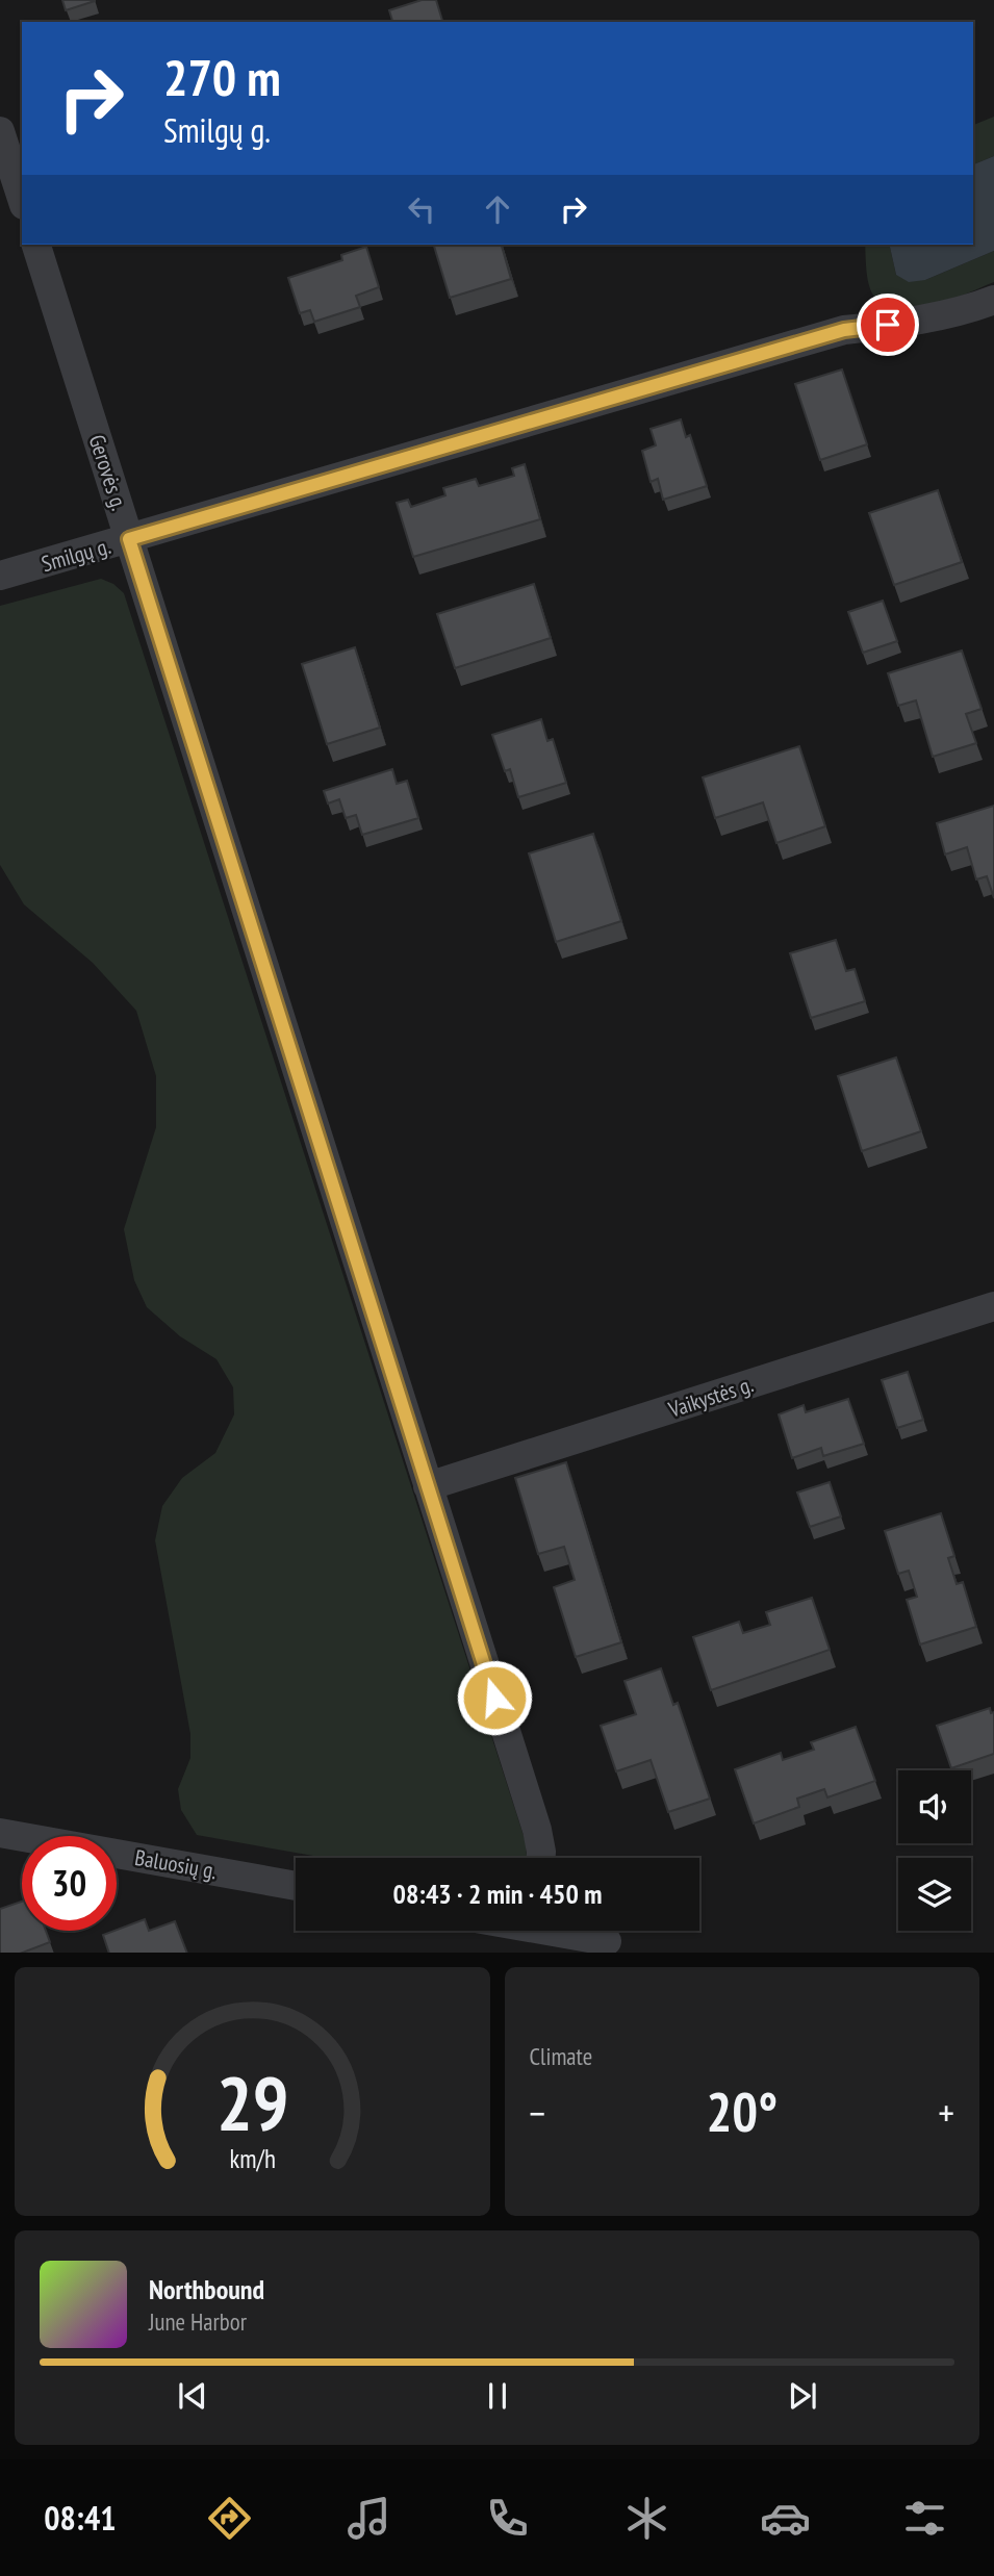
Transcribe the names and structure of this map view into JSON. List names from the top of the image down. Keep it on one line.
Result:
{"streets":{"street":["Gerovės g.","Smilgų g.","Vaikystės g.","Baluosių g."]},"crossings":[["Gerovės g.","Smilgų g."],["Gerovės g.","Vaikystės g."]],"page":{"turn":["270 m","Smilgų g."],"limit":"30","trip":"08:43 · 2 min · 450 m","tile":"Climate","heat":["−","20°","+"],"song":["Northbound","June Harbor"],"tabs":"08:41","gauge":["29","km/h"]}}
